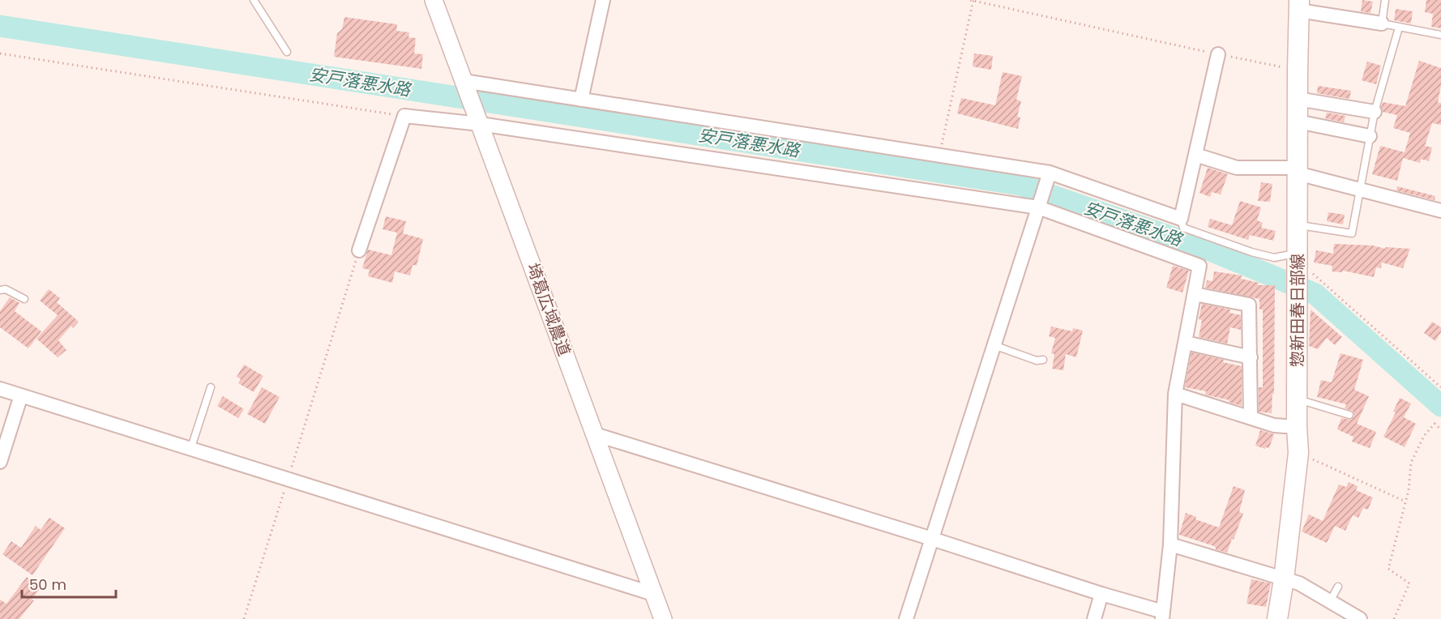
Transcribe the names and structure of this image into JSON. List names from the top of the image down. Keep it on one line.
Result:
{"streets":{"main road":["惣新田春日部線"],"street":["埼葛広域農道"]},"water":["安戸落悪水路"],"scale_bar":"50 m"}
